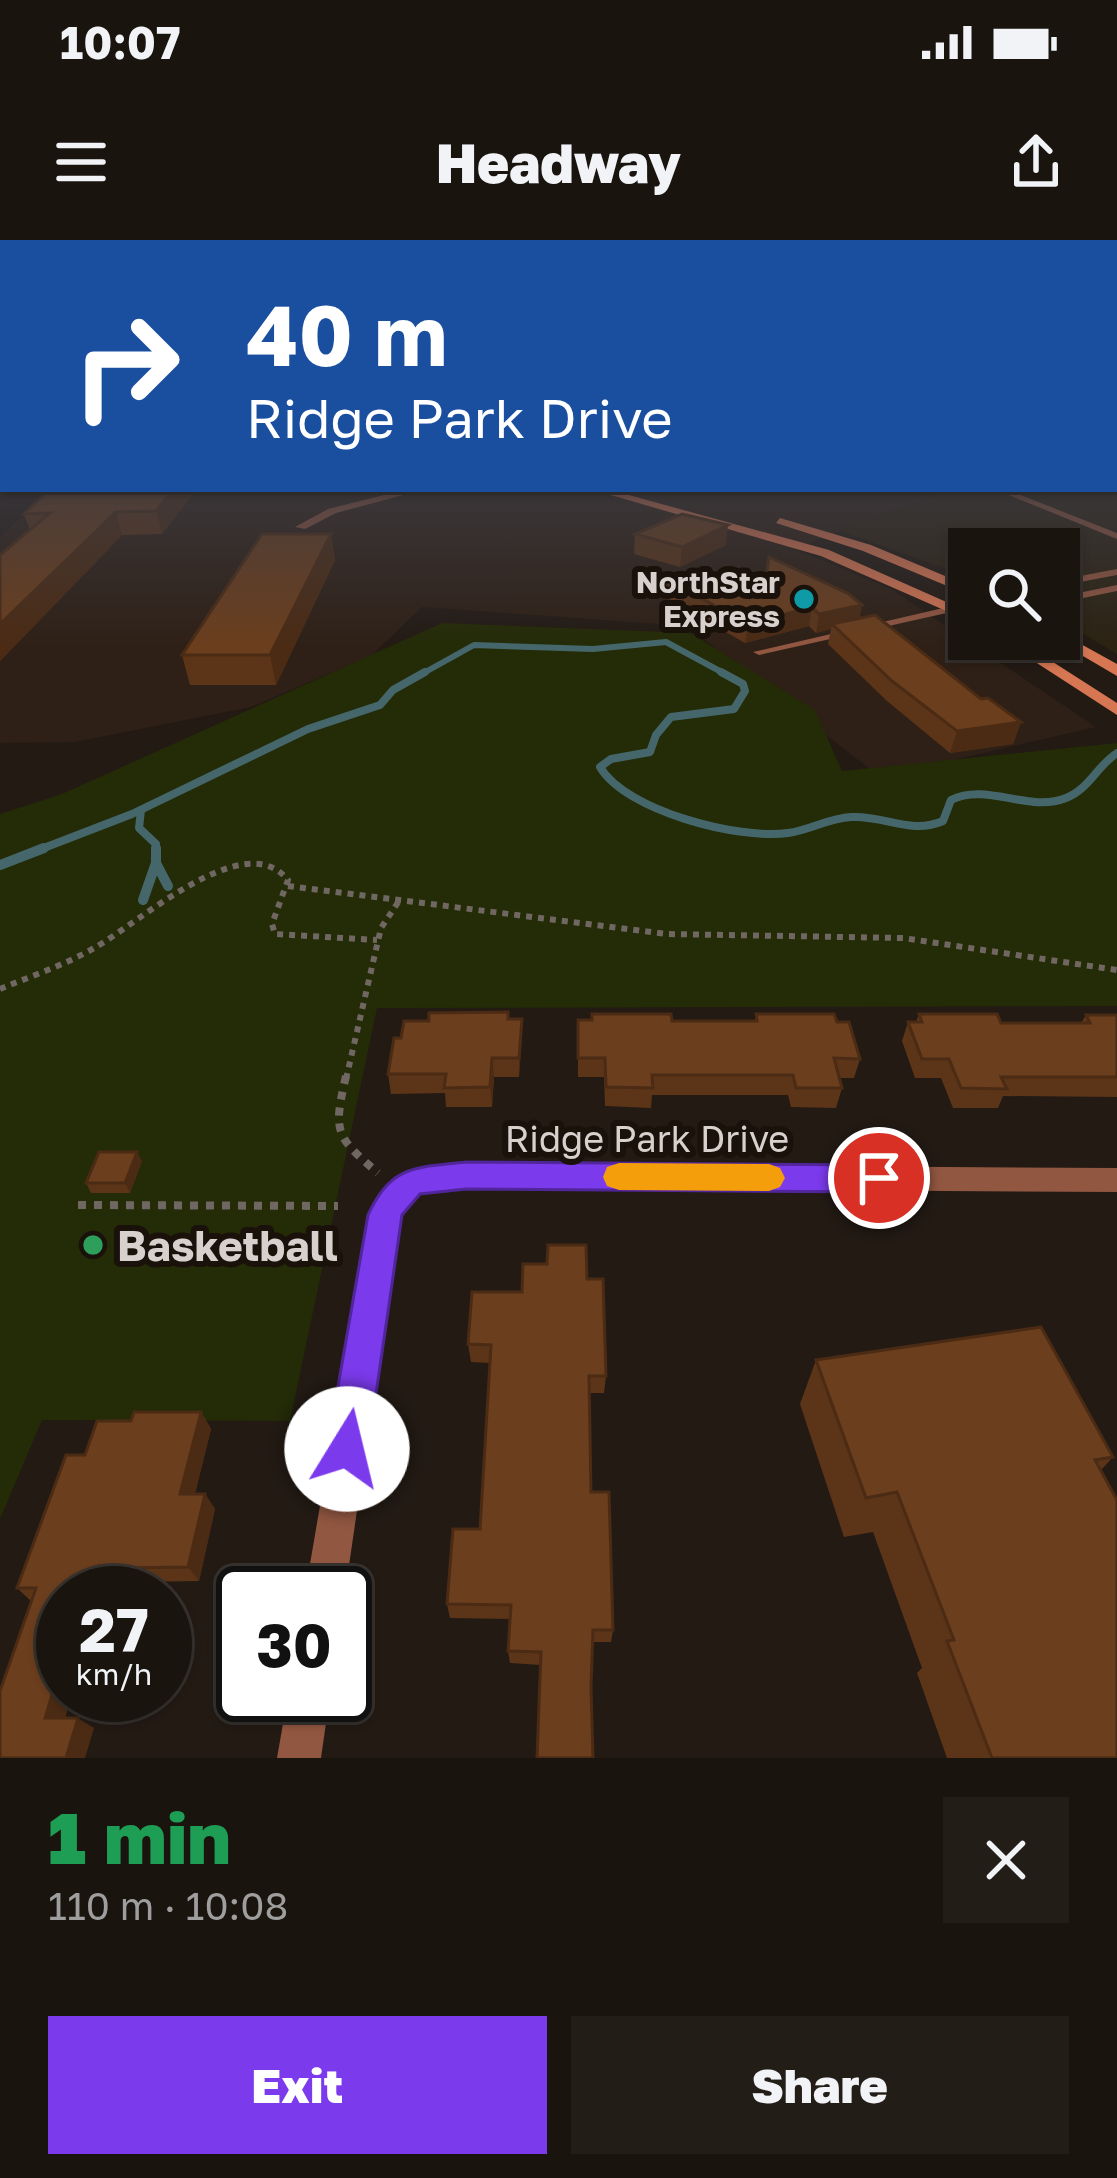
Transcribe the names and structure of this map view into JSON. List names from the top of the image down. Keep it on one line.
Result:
{"streets":{"street":["Ridge Park Drive"]},"places":["NorthStar Express","Basketball"],"page":{"status":"10:07","header":"Headway","turn":["40 m","Ridge Park Drive"],"speed":"27 km/h","limit":"30","heading":["1 min","110 m · 10:08"],"buttons":["Exit","Share"]}}
